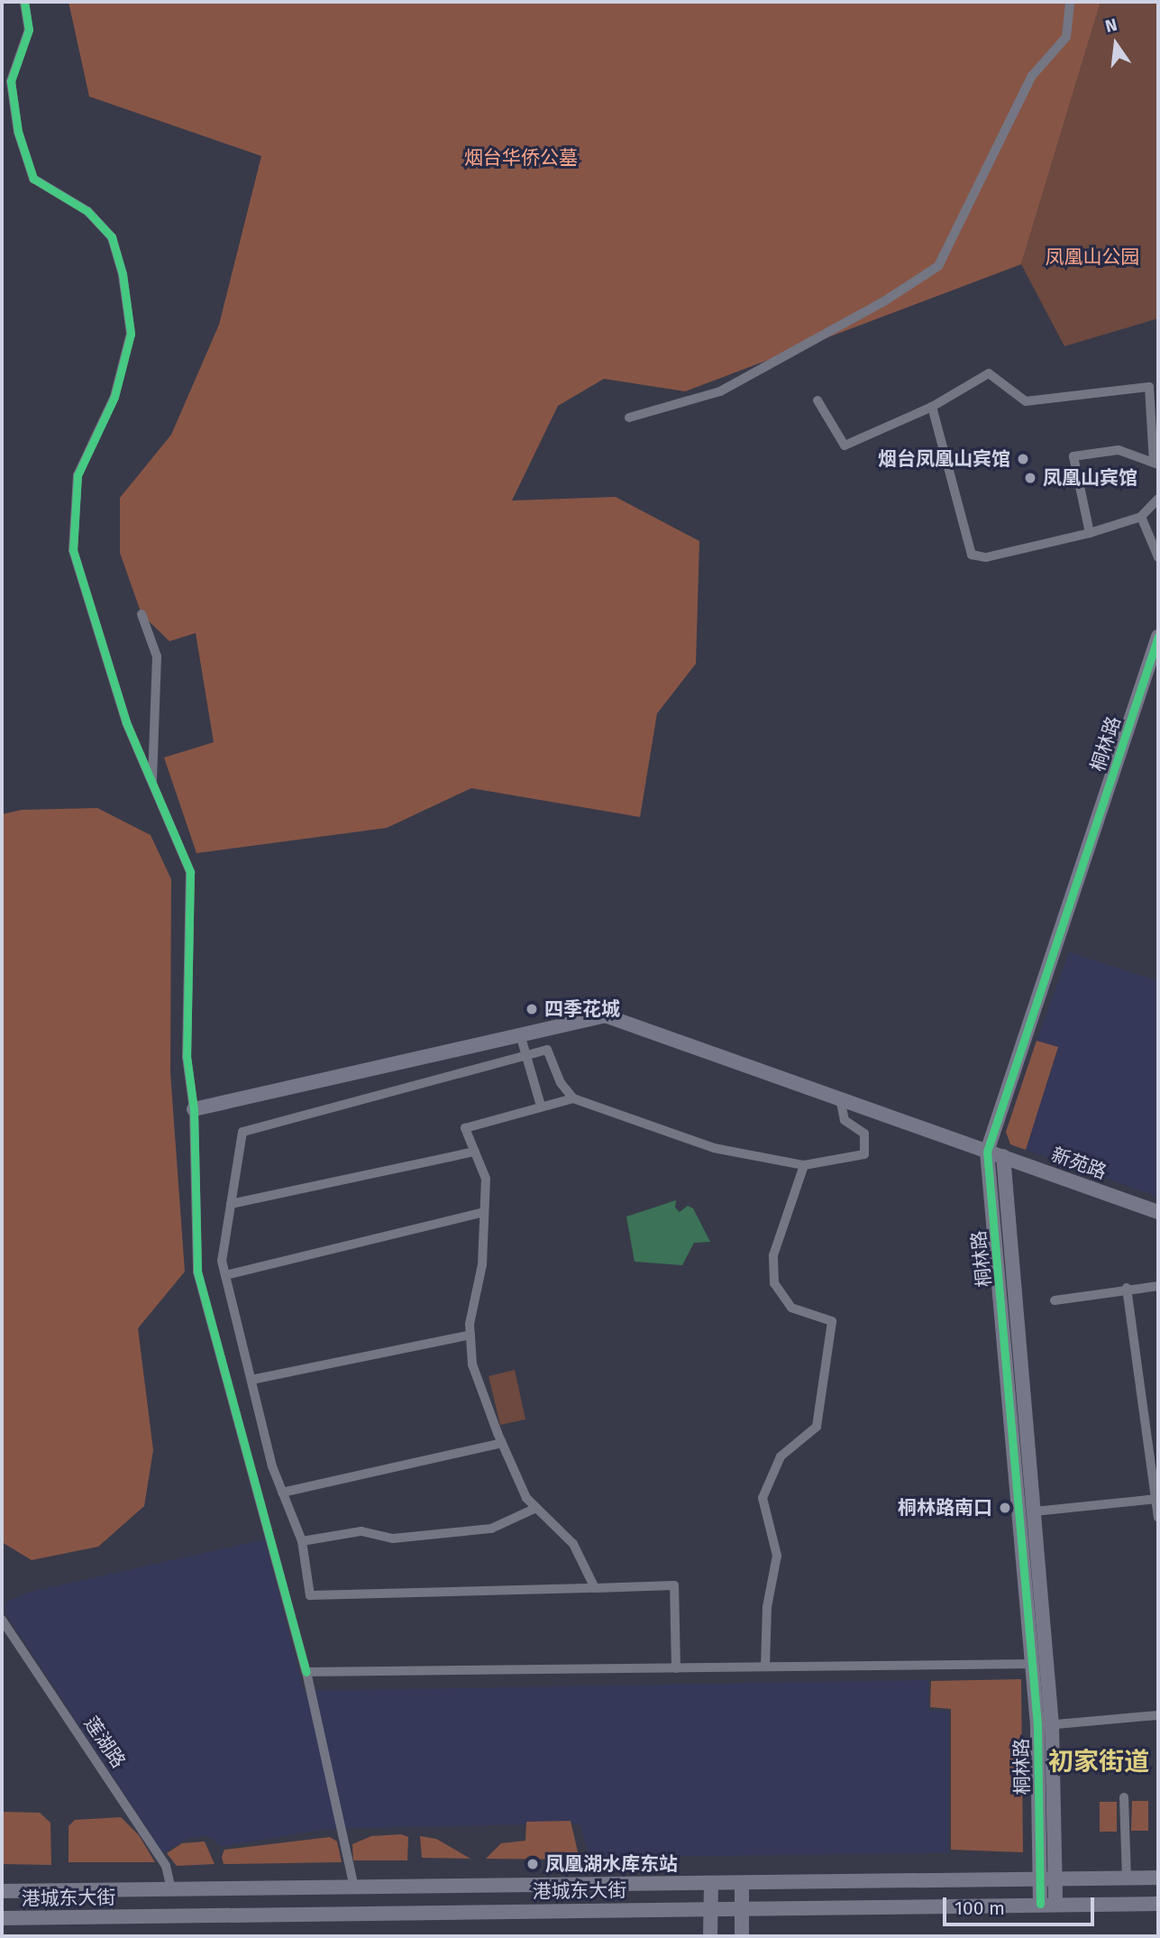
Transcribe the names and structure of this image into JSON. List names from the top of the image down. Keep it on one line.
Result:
{"streets":{"street":["桐林路","新苑路","莲湖路","港城东大街"]},"crossings":[["桐林路","新苑路"],["桐林路","港城东大街"],["莲湖路","港城东大街"]],"districts":["初家街道"],"parks":["烟台华侨公墓","凤凰山公园"],"places":["烟台凤凰山宾馆","凤凰山宾馆","四季花城","桐林路南口","凤凰湖水库东站"],"scale_bar":"100 m","north":"top"}
